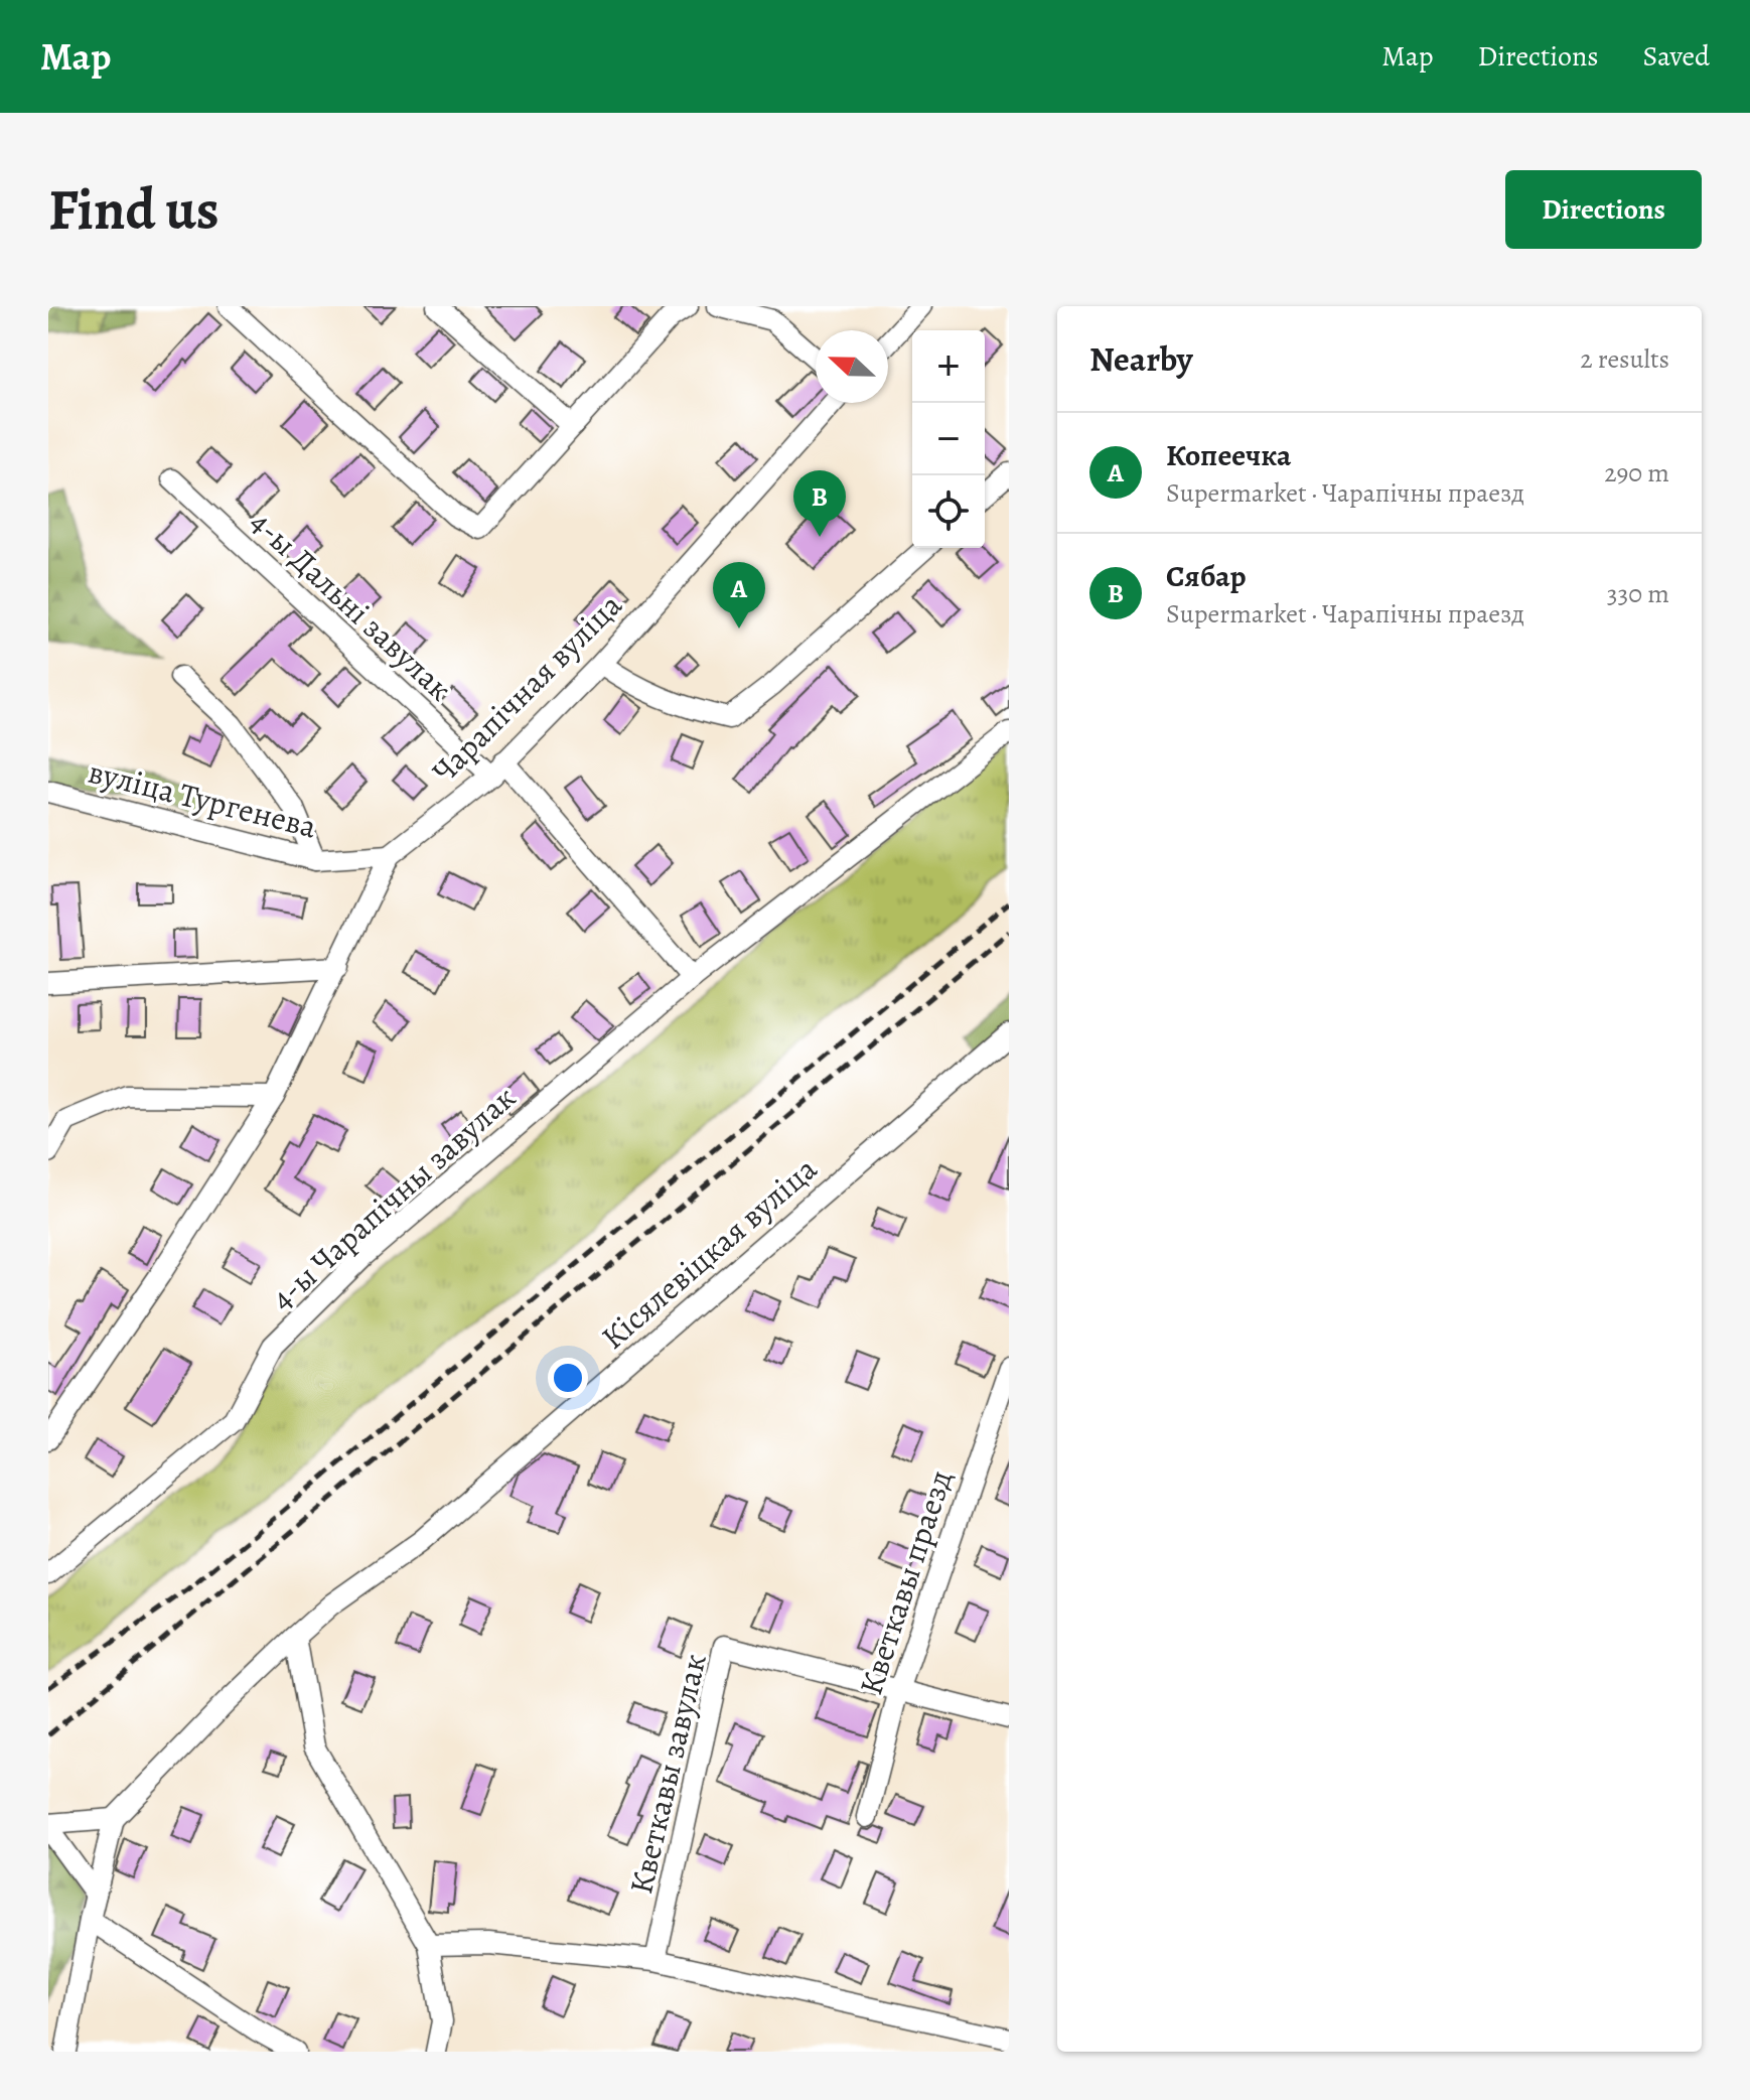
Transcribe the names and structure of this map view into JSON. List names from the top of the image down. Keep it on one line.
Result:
{"streets":{"street":["4-ы Дальні завулак","Чарапічная вуліца","вуліца Тургенева","4-ы Чарапічны завулак","Кісялевіцкая вуліца","Кветкавы праезд","Кветкавы завулак"]},"crossings":[["4-ы Дальні завулак","Чарапічная вуліца"],["Чарапічная вуліца","вуліца Тургенева"],["Кветкавы праезд","Кветкавы завулак"]],"north":"left","page":{"header":"Map","nav":["Map","Directions","Saved"],"buttons":"Directions","title":"Find us","heading":["Nearby","2 results"],"map_buttons":["+","−"],"list":[{"mark":"A","name":"Копеечка","note":"Supermarket · Чарапічны праезд","value":"290 m"},{"mark":"B","name":"Сябар","note":"Supermarket · Чарапічны праезд","value":"330 m"}],"pins":["B","A"]}}
